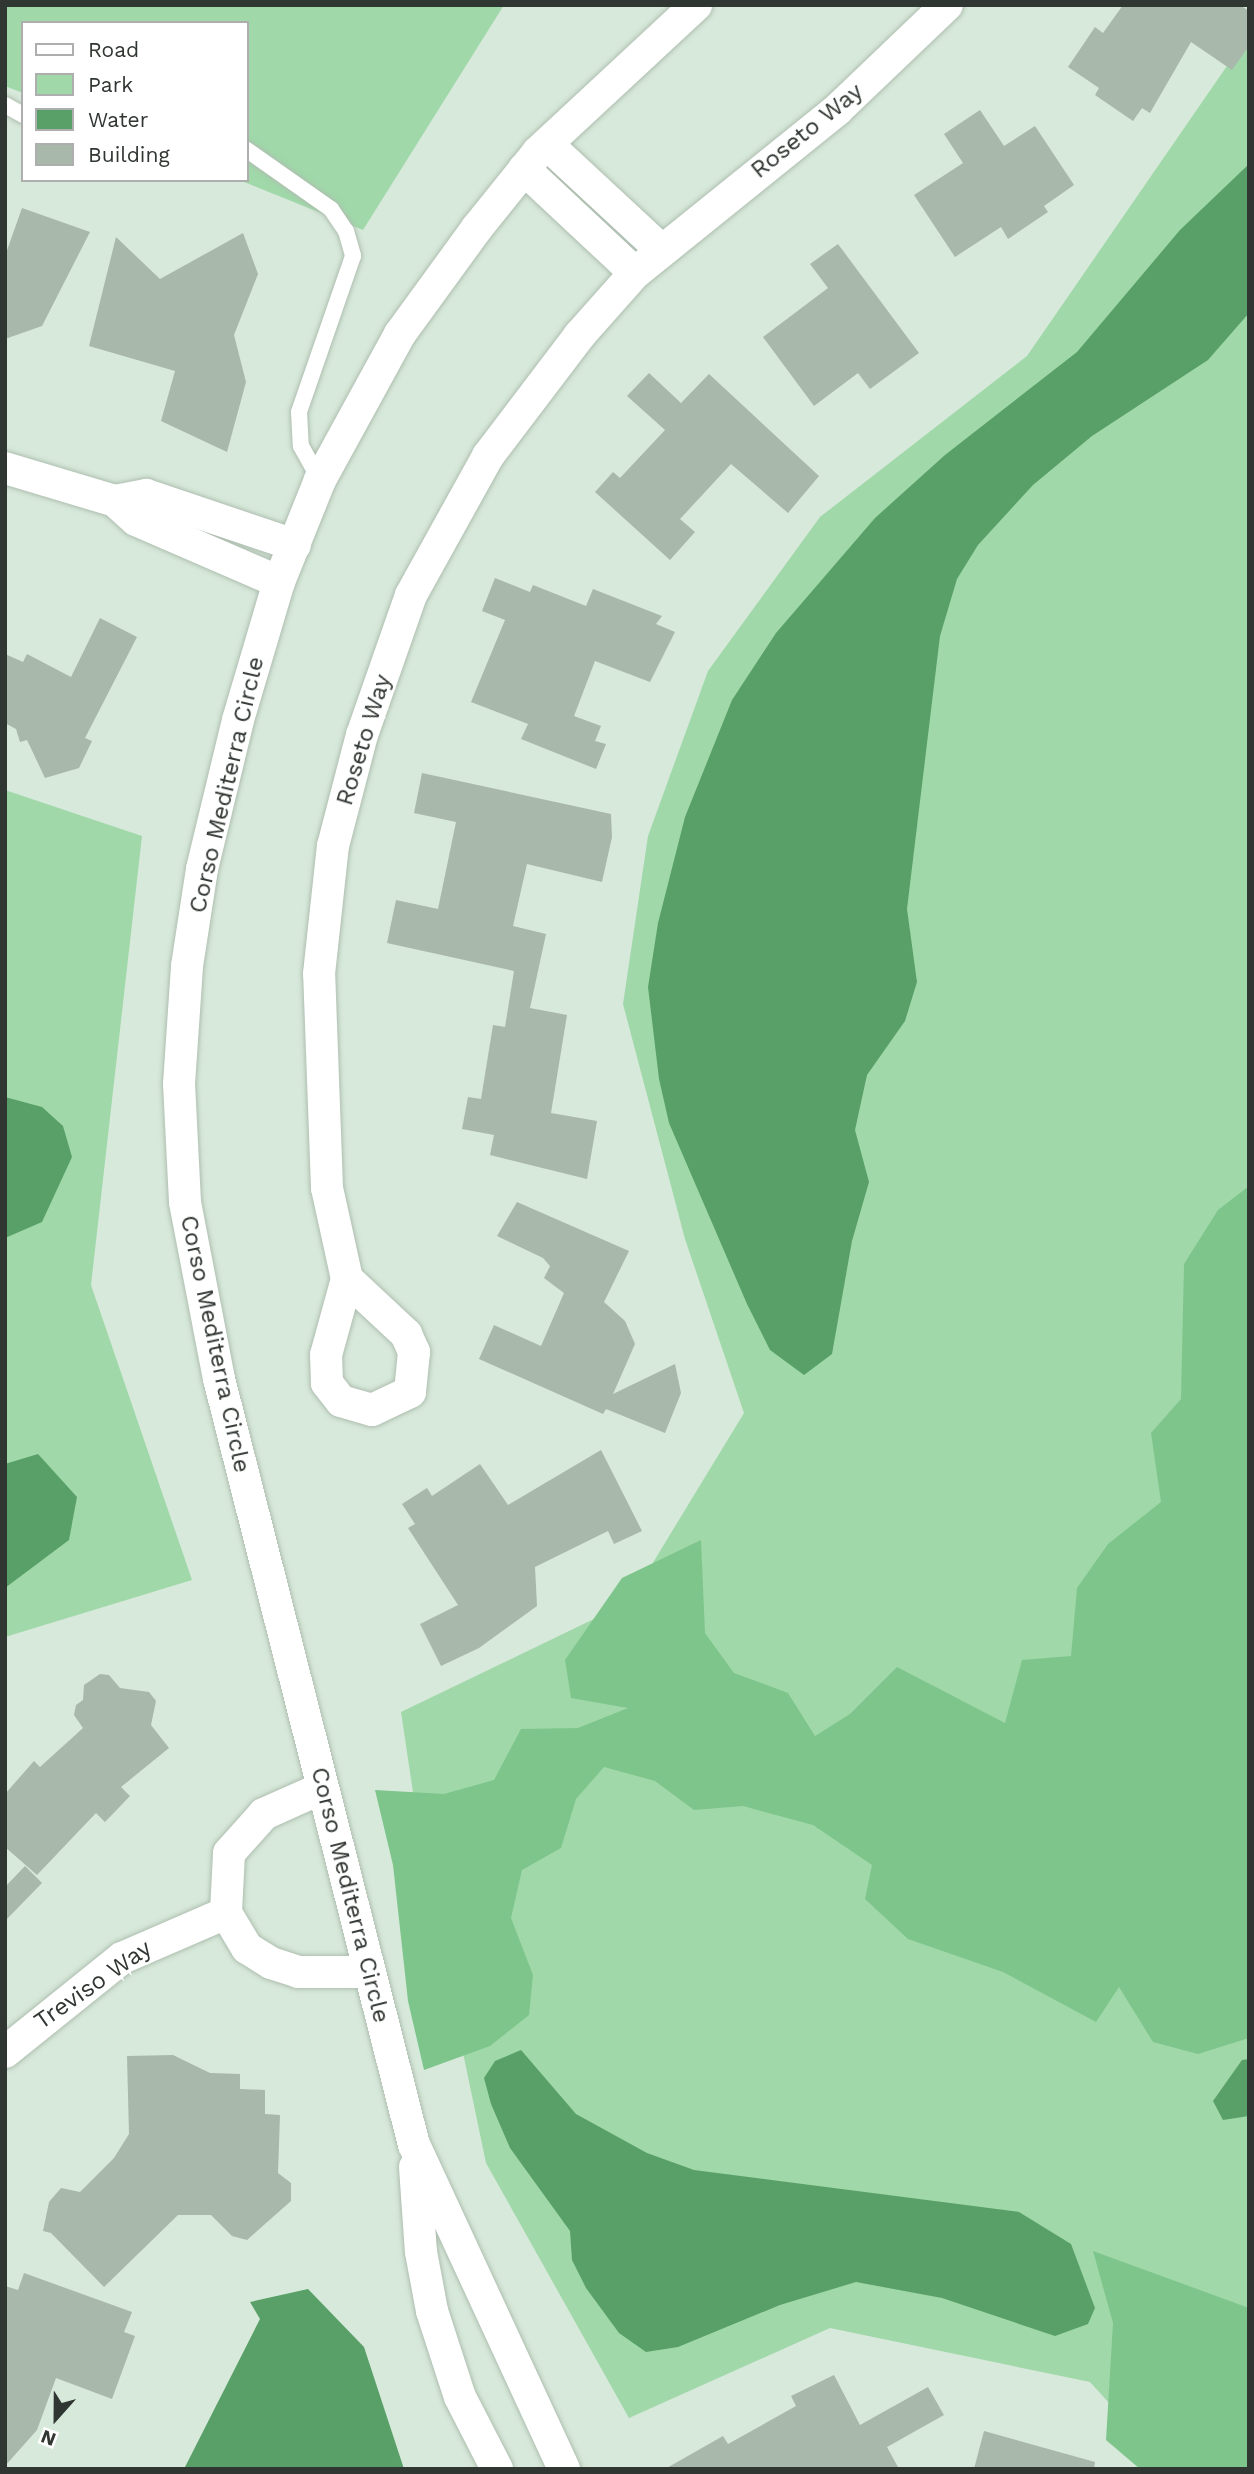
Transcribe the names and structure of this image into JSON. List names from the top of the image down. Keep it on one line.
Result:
{"streets":{"street":["Roseto Way","Corso Mediterra Circle","Treviso Way"]},"legend":["Road","Park","Water","Building"],"north":"bottom"}
